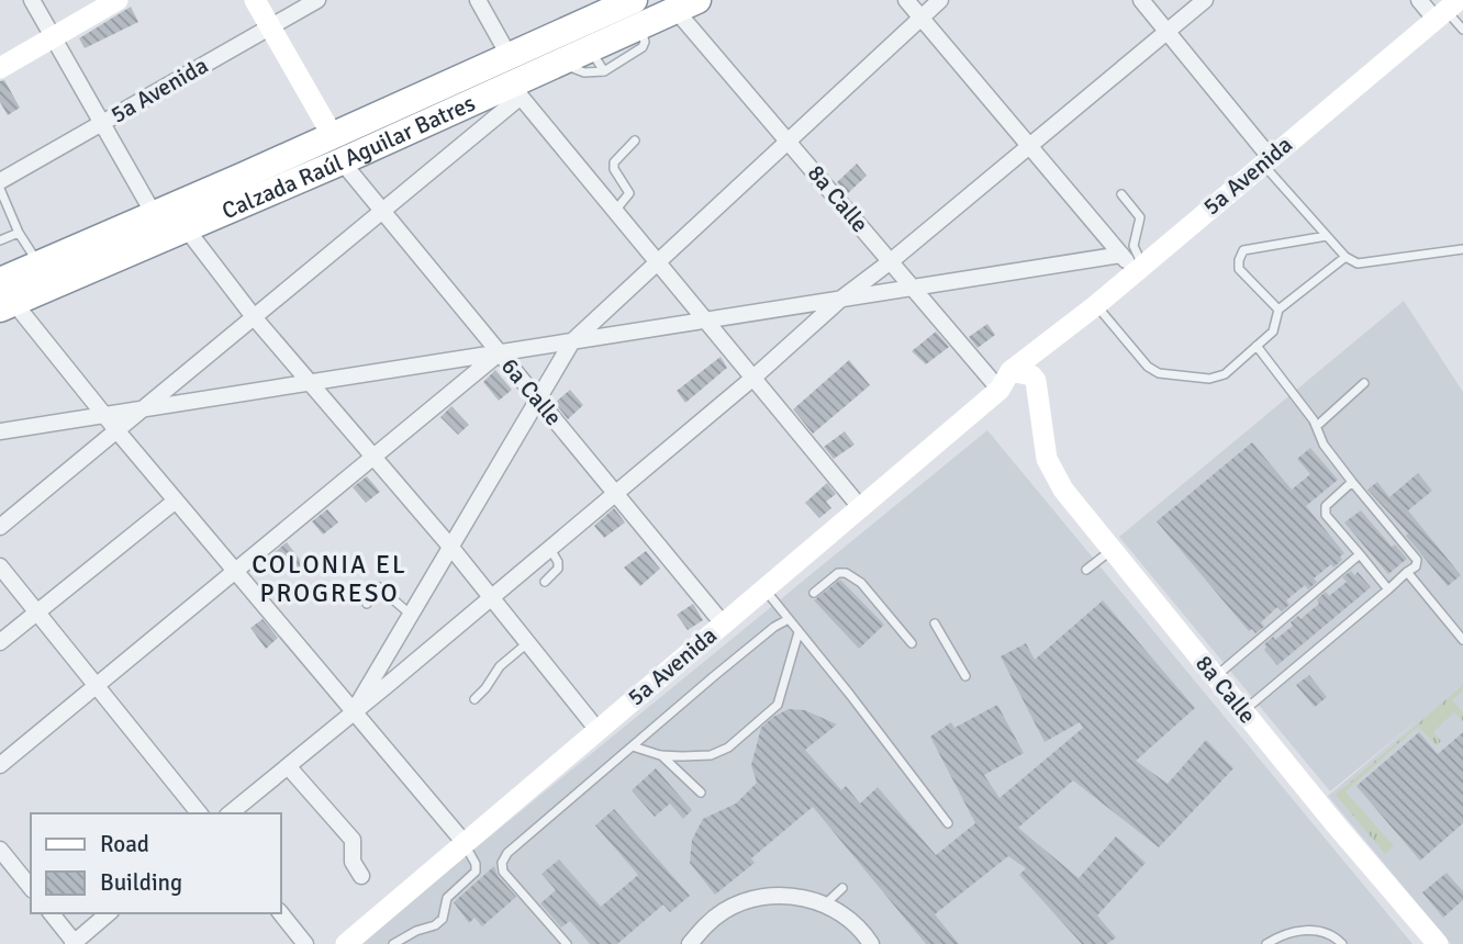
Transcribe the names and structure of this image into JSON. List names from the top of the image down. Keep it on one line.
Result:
{"streets":{"highway":["Calzada Raúl Aguilar Batres"],"street":["5a Avenida","8a Calle","6a Calle"]},"crossings":[["5a Avenida","8a Calle"],["5a Avenida","6a Calle"],["Calzada Raúl Aguilar Batres","8a Calle"],["Calzada Raúl Aguilar Batres","6a Calle"]],"districts":["COLONIA EL PROGRESO"],"legend":["Road","Building"]}
